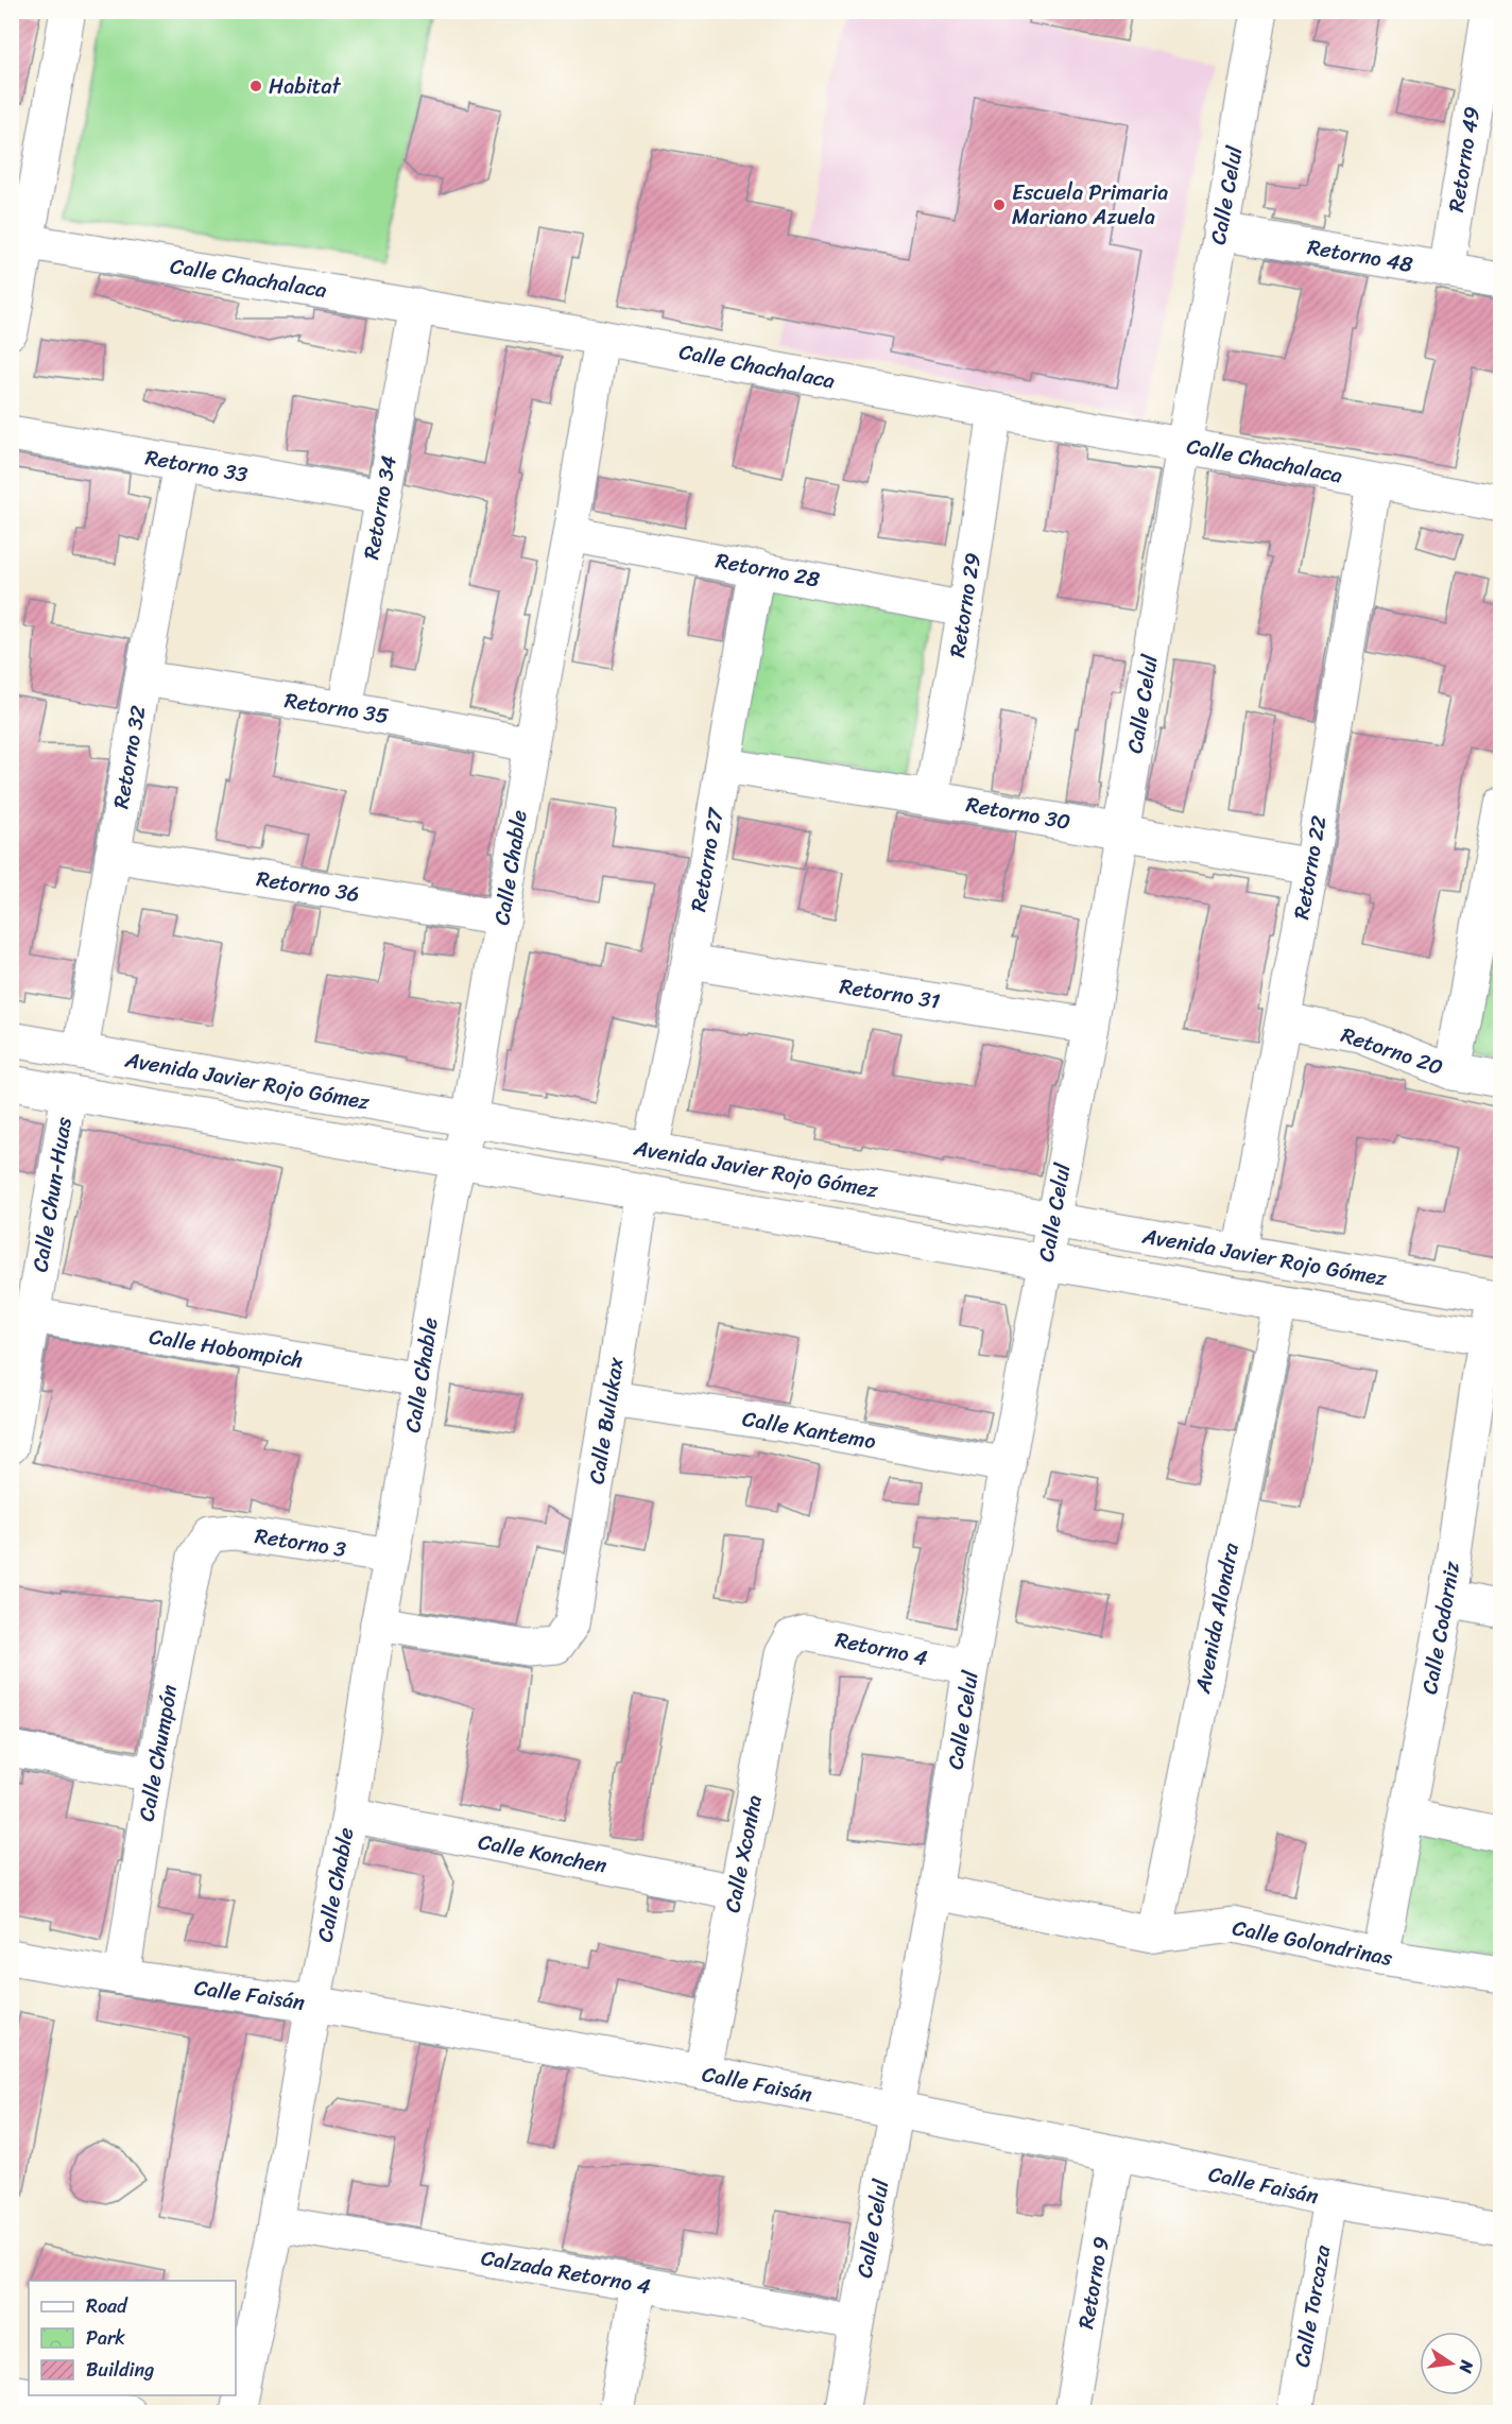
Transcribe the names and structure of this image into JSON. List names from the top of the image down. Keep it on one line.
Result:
{"streets":{"street":["Retorno 49","Calle Celul","Retorno 48","Calle Chachalaca","Retorno 33","Retorno 34","Retorno 28","Retorno 29","Retorno 35","Retorno 32","Retorno 30","Retorno 27","Calle Chable","Retorno 22","Retorno 36","Retorno 31","Retorno 20","Avenida Javier Rojo Gómez","Calle Chun-Huas","Calle Hobompich","Calle Bulukax","Calle Kantemo","Retorno 3","Avenida Alondra","Calle Codorniz","Retorno 4","Calle Chumpón","Calle Konchen","Calle Xconha","Calle Golondrinas","Calle Faisán","Calzada Retorno 4","Retorno 9","Calle Torcaza"]},"crossings":[["Retorno 49","Retorno 48"],["Calle Celul","Retorno 48"],["Calle Celul","Calle Chachalaca"],["Calle Celul","Retorno 30"],["Calle Celul","Retorno 31"],["Calle Celul","Avenida Javier Rojo Gómez"],["Calle Celul","Calle Kantemo"],["Calle Celul","Retorno 4"],["Calle Celul","Calle Golondrinas"],["Calle Celul","Calle Faisán"],["Calle Celul","Calzada Retorno 4"],["Calle Chachalaca","Retorno 34"],["Calle Chachalaca","Retorno 29"],["Calle Chachalaca","Calle Chable"],["Calle Chachalaca","Retorno 22"],["Retorno 33","Retorno 34"],["Retorno 33","Retorno 32"],["Retorno 34","Retorno 35"],["Retorno 28","Retorno 29"],["Retorno 28","Retorno 27"],["Retorno 28","Calle Chable"],["Retorno 29","Retorno 30"],["Retorno 35","Retorno 32"],["Retorno 35","Calle Chable"],["Retorno 32","Retorno 36"],["Retorno 32","Avenida Javier Rojo Gómez"],["Retorno 30","Retorno 27"],["Retorno 30","Retorno 22"],["Retorno 27","Retorno 31"],["Retorno 27","Avenida Javier Rojo Gómez"],["Calle Chable","Retorno 36"],["Calle Chable","Avenida Javier Rojo Gómez"],["Calle Chable","Calle Hobompich"],["Calle Chable","Calle Bulukax"],["Calle Chable","Retorno 3"],["Calle Chable","Calle Konchen"],["Calle Chable","Calle Faisán"],["Calle Chable","Calzada Retorno 4"],["Retorno 22","Retorno 20"],["Retorno 22","Avenida Javier Rojo Gómez"],["Avenida Javier Rojo Gómez","Calle Chun-Huas"],["Avenida Javier Rojo Gómez","Calle Bulukax"],["Avenida Javier Rojo Gómez","Avenida Alondra"],["Avenida Javier Rojo Gómez","Calle Codorniz"],["Calle Chun-Huas","Calle Hobompich"],["Calle Bulukax","Calle Kantemo"],["Retorno 3","Calle Chumpón"],["Avenida Alondra","Calle Golondrinas"],["Calle Codorniz","Calle Golondrinas"],["Retorno 4","Calle Xconha"],["Calle Chumpón","Calle Faisán"],["Calle Konchen","Calle Xconha"],["Calle Xconha","Calle Faisán"],["Calle Faisán","Retorno 9"],["Calle Faisán","Calle Torcaza"]],"places":["Habitat","Escuela Primaria Mariano Azuela"],"legend":["Road","Park","Building"],"north":"right"}
